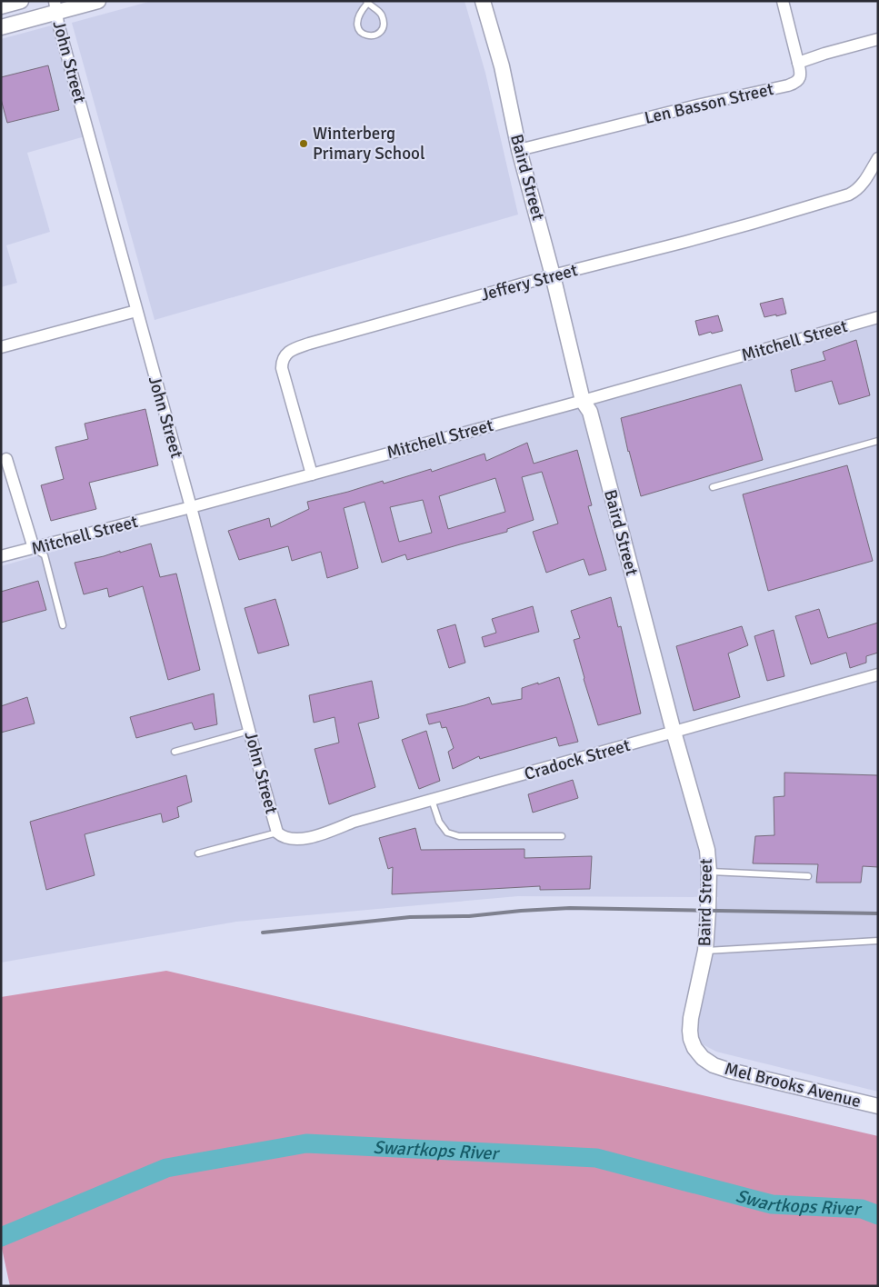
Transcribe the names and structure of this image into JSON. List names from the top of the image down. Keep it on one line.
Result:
{"streets":{"street":["John Street","Len Basson Street","Baird Street","Jeffery Street","Mitchell Street","Cradock Street","Mel Brooks Avenue"]},"crossings":[["John Street","Mitchell Street"],["John Street","Cradock Street"],["Len Basson Street","Baird Street"],["Baird Street","Jeffery Street"],["Baird Street","Mitchell Street"],["Baird Street","Cradock Street"],["Baird Street","Mel Brooks Avenue"],["Jeffery Street","Mitchell Street"]],"water":["Swartkops River"],"places":["Winterberg Primary School"]}
